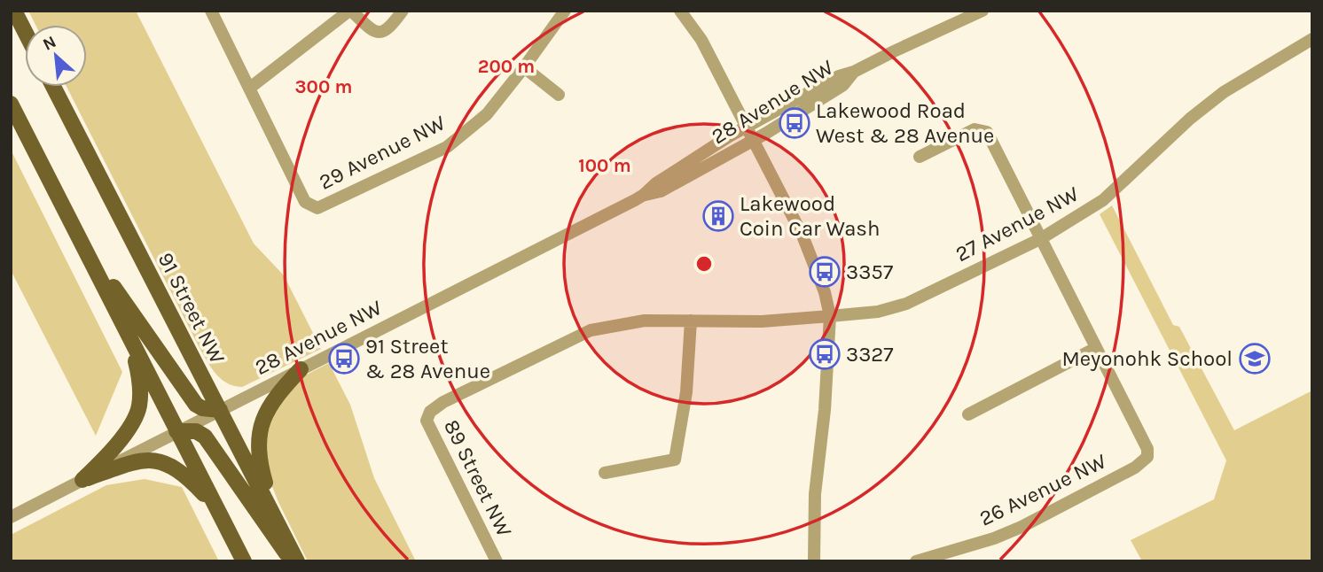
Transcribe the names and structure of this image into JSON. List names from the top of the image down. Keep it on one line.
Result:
{"streets":{"main road":["91 Street NW"],"street":["28 Avenue NW","29 Avenue NW","27 Avenue NW","89 Street NW","26 Avenue NW"]},"crossings":[["28 Avenue NW","91 Street NW"],["27 Avenue NW","89 Street NW"]],"places":{"bus stop":["Lakewood Road West & 28 Avenue","3357","3327","91 Street & 28 Avenue"],"building":["Lakewood Coin Car Wash"],"school or university":["Meyonohk School"]},"north":"top left","rings":["200 m","300 m","100 m"]}
